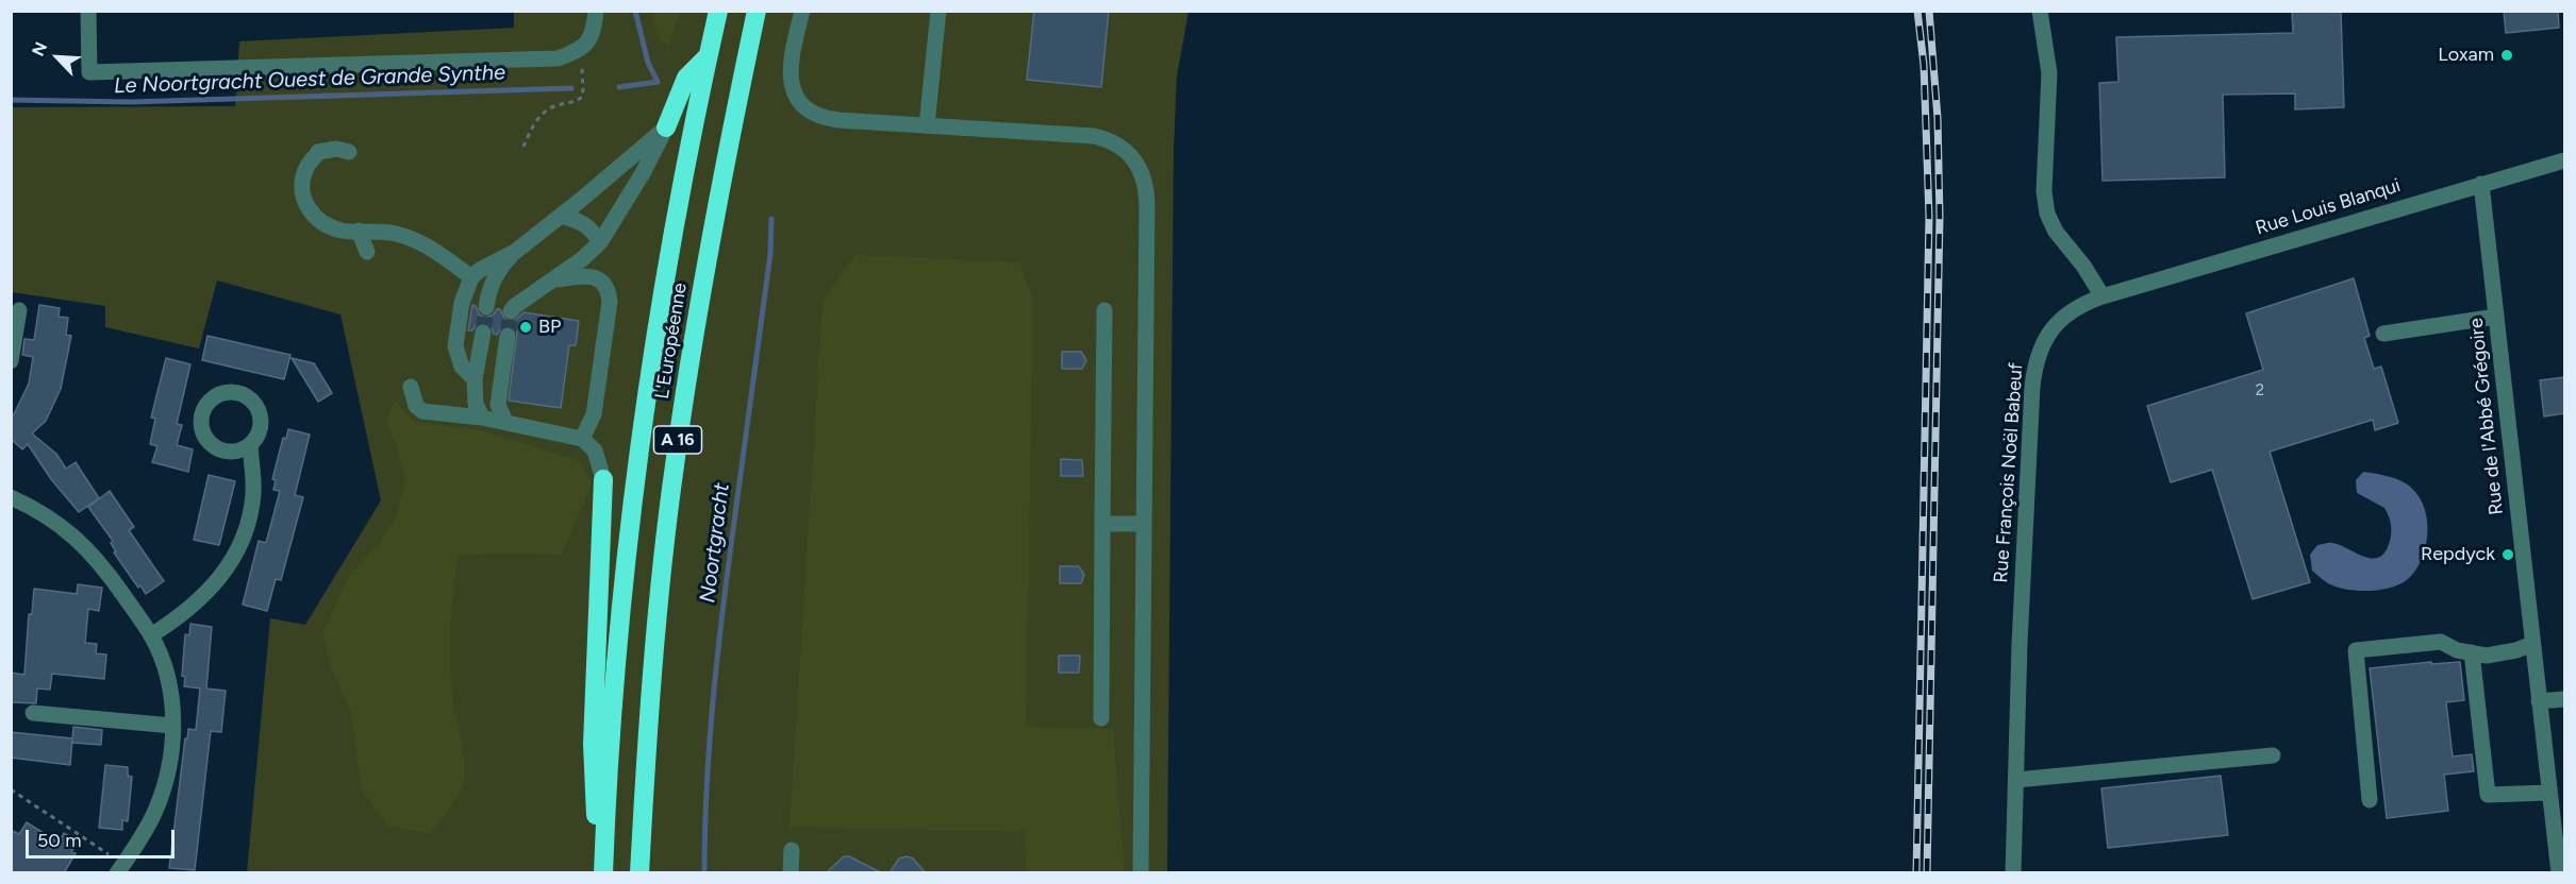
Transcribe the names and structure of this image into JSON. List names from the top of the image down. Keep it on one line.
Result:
{"streets":{"highway":["L'Européenne","A 16"],"street":["Rue Louis Blanqui","Rue de l'Abbé Grégoire","Rue François Noël Babeuf"]},"crossings":[["Rue Louis Blanqui","Rue de l'Abbé Grégoire"],["Rue Louis Blanqui","Rue François Noël Babeuf"]],"water":["Le Noortgracht Ouest de Grande Synthe","Noortgracht"],"places":["Loxam","BP","Repdyck"],"house_numbers":["2"],"scale_bar":"50 m","north":"top left"}
